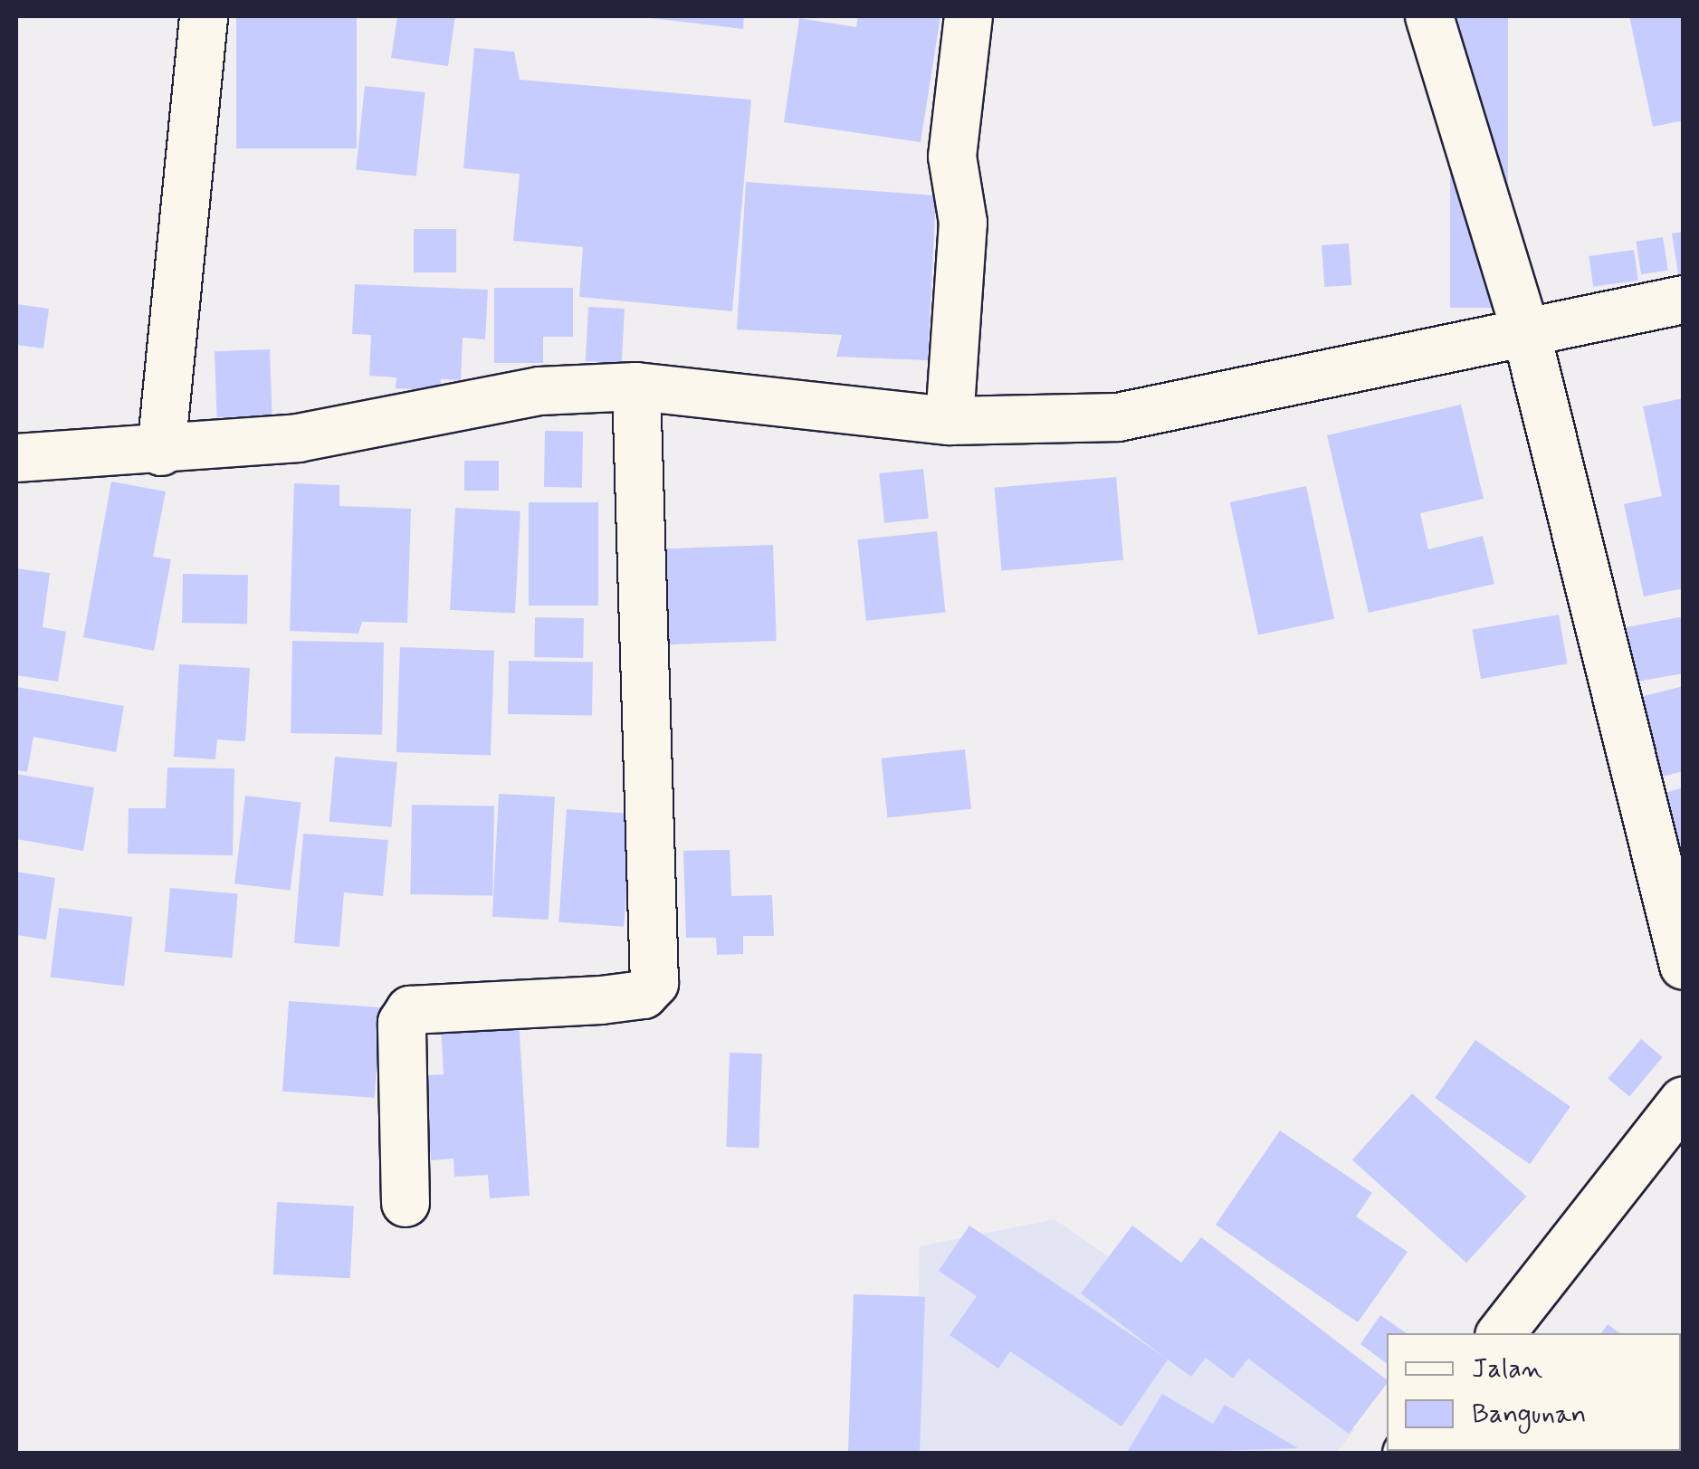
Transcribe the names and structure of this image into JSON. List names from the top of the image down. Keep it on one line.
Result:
{"legend":["Jalan","Bangunan"]}
